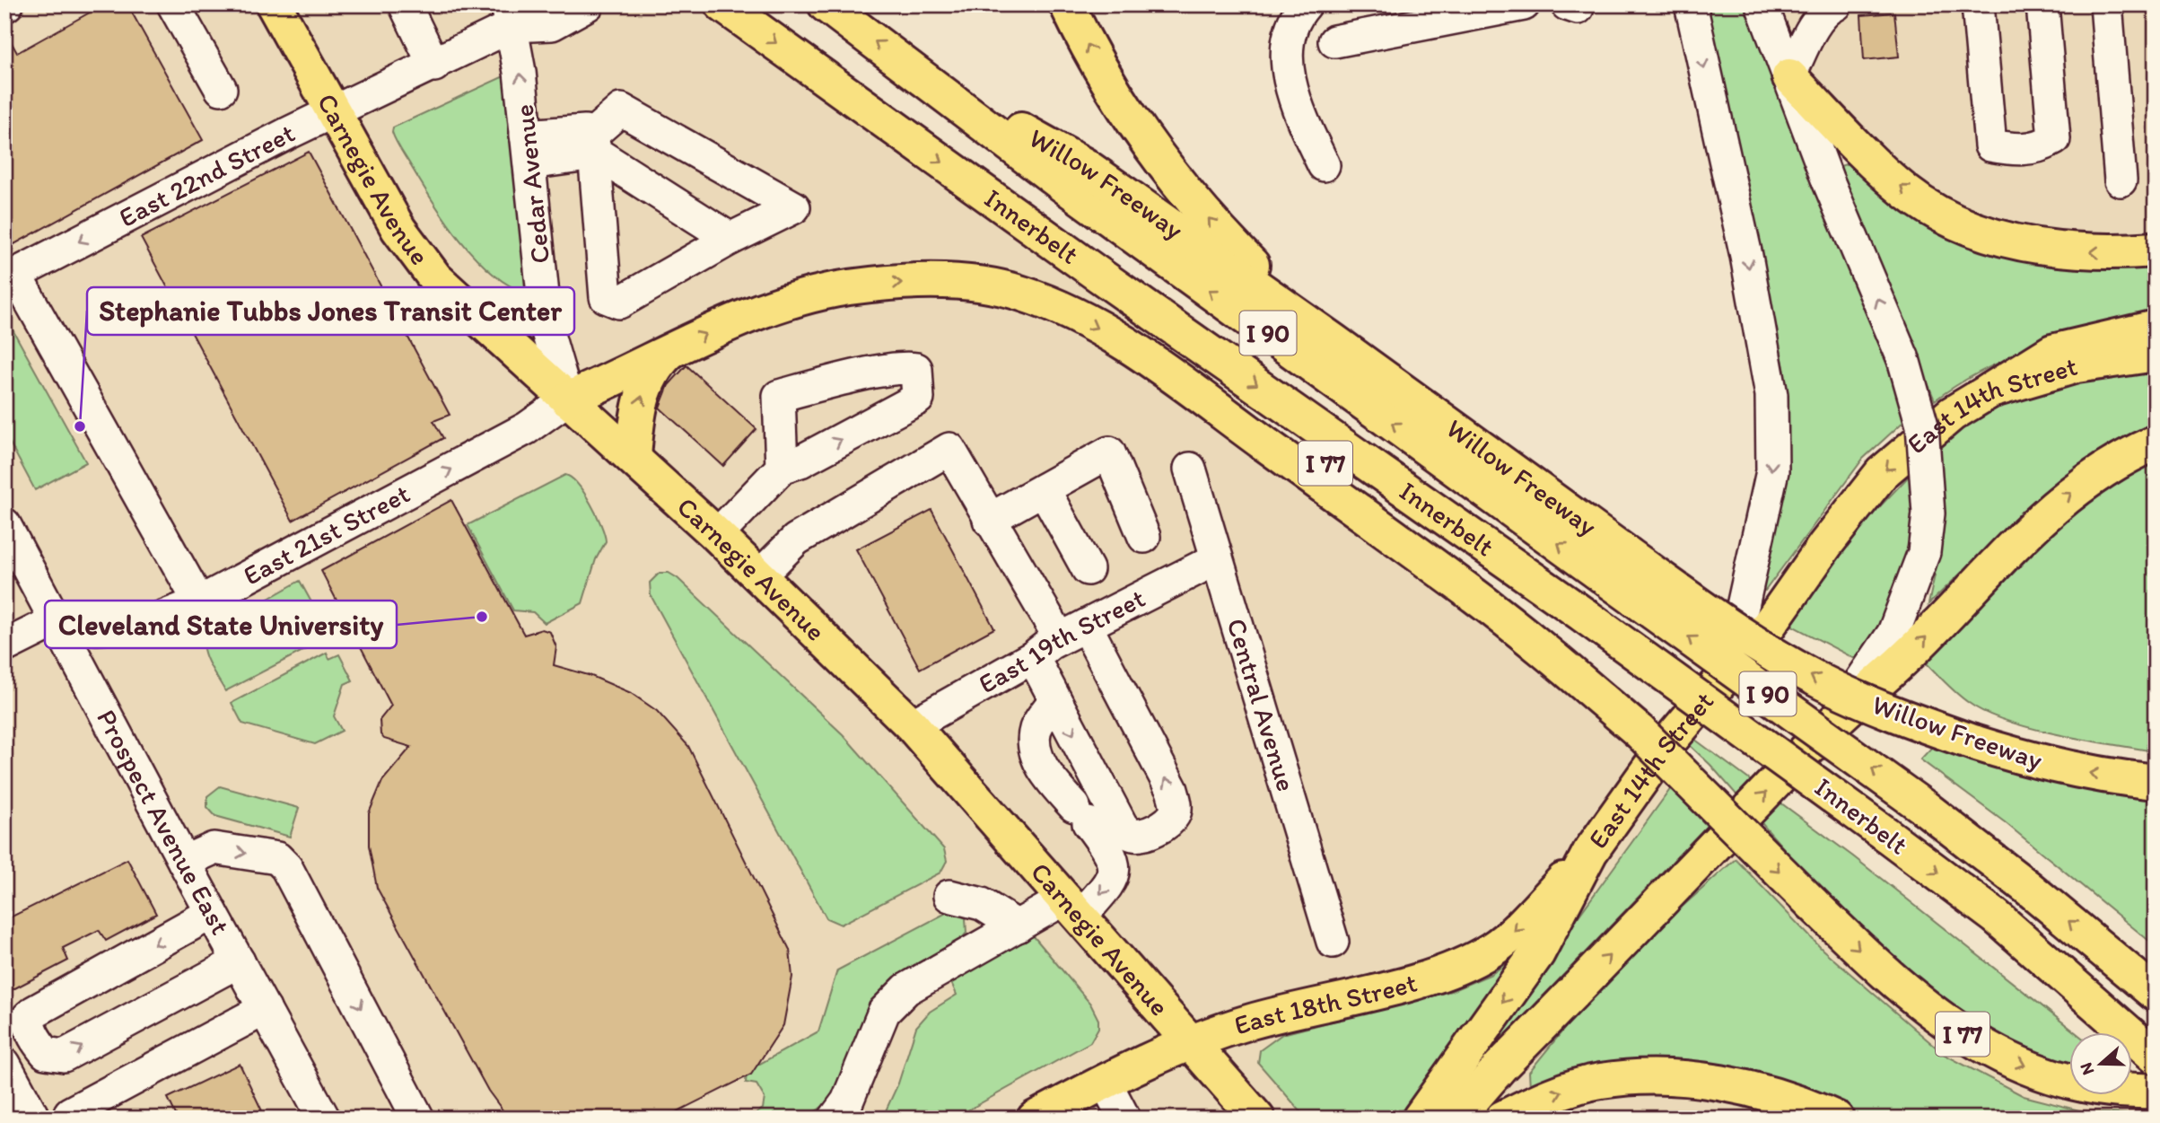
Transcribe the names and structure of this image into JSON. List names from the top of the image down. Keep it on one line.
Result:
{"streets":{"main road":["Carnegie Avenue","Willow Freeway","Innerbelt","I 90","East 14th Street","I 77","East 18th Street"],"street":["East 22nd Street","Cedar Avenue","East 21st Street","East 19th Street","Central Avenue","Prospect Avenue East"]},"crossings":[["East 22nd Street","Carnegie Avenue"],["East 22nd Street","Cedar Avenue"],["Carnegie Avenue","Cedar Avenue"],["Carnegie Avenue","East 21st Street"],["Carnegie Avenue","East 19th Street"],["Carnegie Avenue","East 18th Street"],["Cedar Avenue","East 21st Street"],["Willow Freeway","Innerbelt"],["Innerbelt","I 77"],["East 14th Street","I 77"],["East 14th Street","East 18th Street"],["East 21st Street","Prospect Avenue East"],["East 19th Street","Central Avenue"]],"one_way":["East 22nd Street","East 21st Street"],"places":["Stephanie Tubbs Jones Transit Center","Cleveland State University"],"north":"left"}
